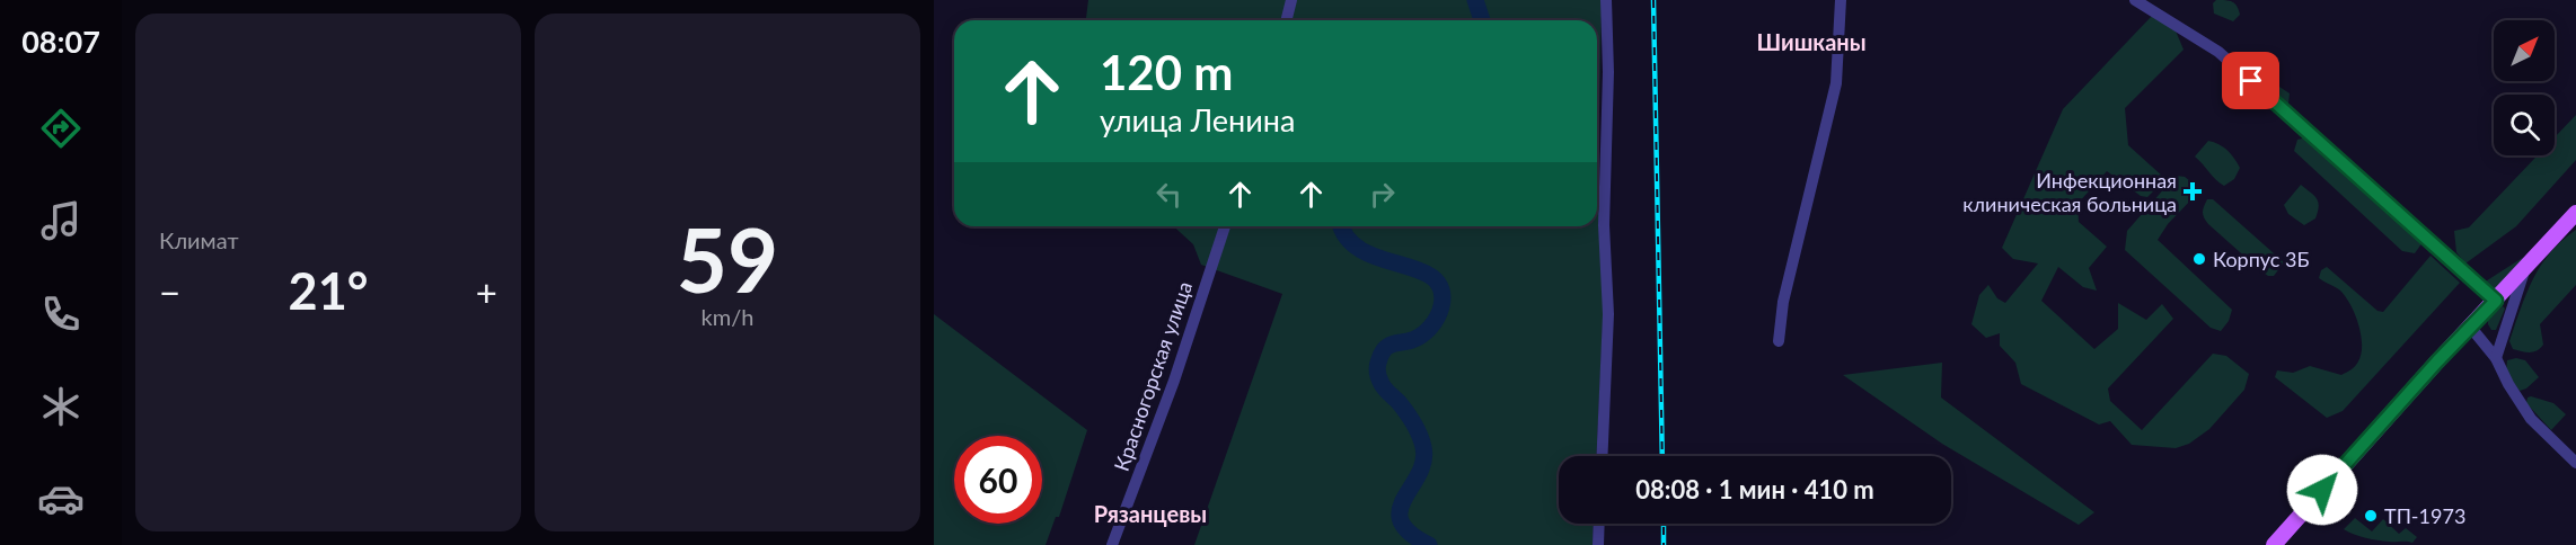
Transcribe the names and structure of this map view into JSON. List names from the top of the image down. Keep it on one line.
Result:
{"streets":{"street":["Красногорская улица"]},"districts":["Шишканы","Рязанцевы"],"places":{"health":["Инфекционная клиническая больница"],"other":["Корпус 3Б","ТП-1973"]},"north":"top right","page":{"tabs":"08:07","tile":["Климат",["59","km/h"]],"turn":["120 m","улица Ленина"],"heat":["−","21°","+"],"limit":"60","trip":"08:08 · 1 мин · 410 m"}}
